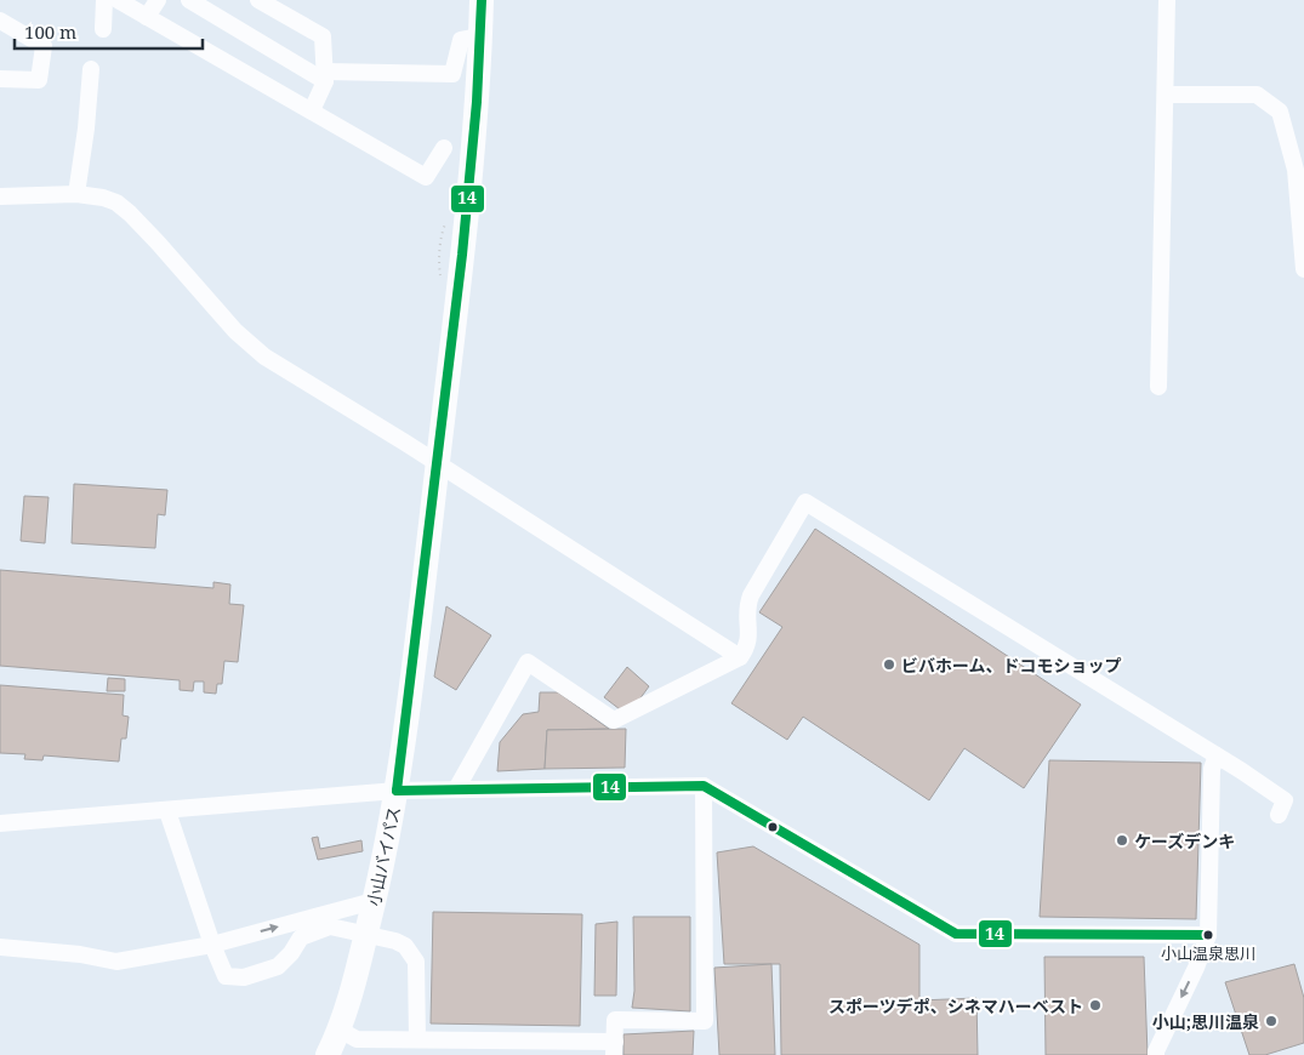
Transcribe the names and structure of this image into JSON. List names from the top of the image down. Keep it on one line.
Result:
{"streets":{"highway":["小山バイパス"]},"places":["ビバホーム、ドコモショップ","ケーズデンキ","小山温泉思川","スポーツデポ、シネマハーベスト","小山;思川温泉"],"lines":["transit line 14"],"scale_bar":"100 m"}
